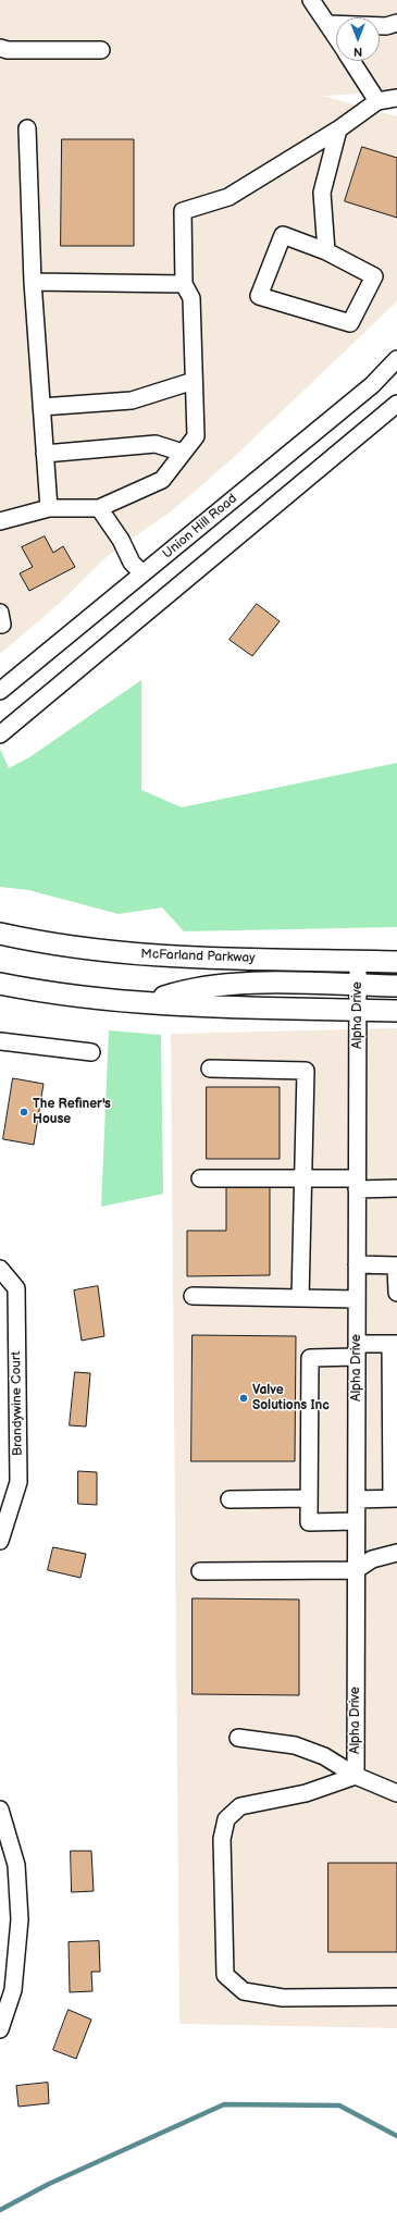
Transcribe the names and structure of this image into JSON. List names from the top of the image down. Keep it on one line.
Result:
{"streets":{"main road":["McFarland Parkway"],"street":["Union Hill Road","Alpha Drive","Brandywine Court"]},"crossings":[["McFarland Parkway","Alpha Drive"]],"places":["The Refiner's House","Valve Solutions Inc"],"north":"bottom"}
